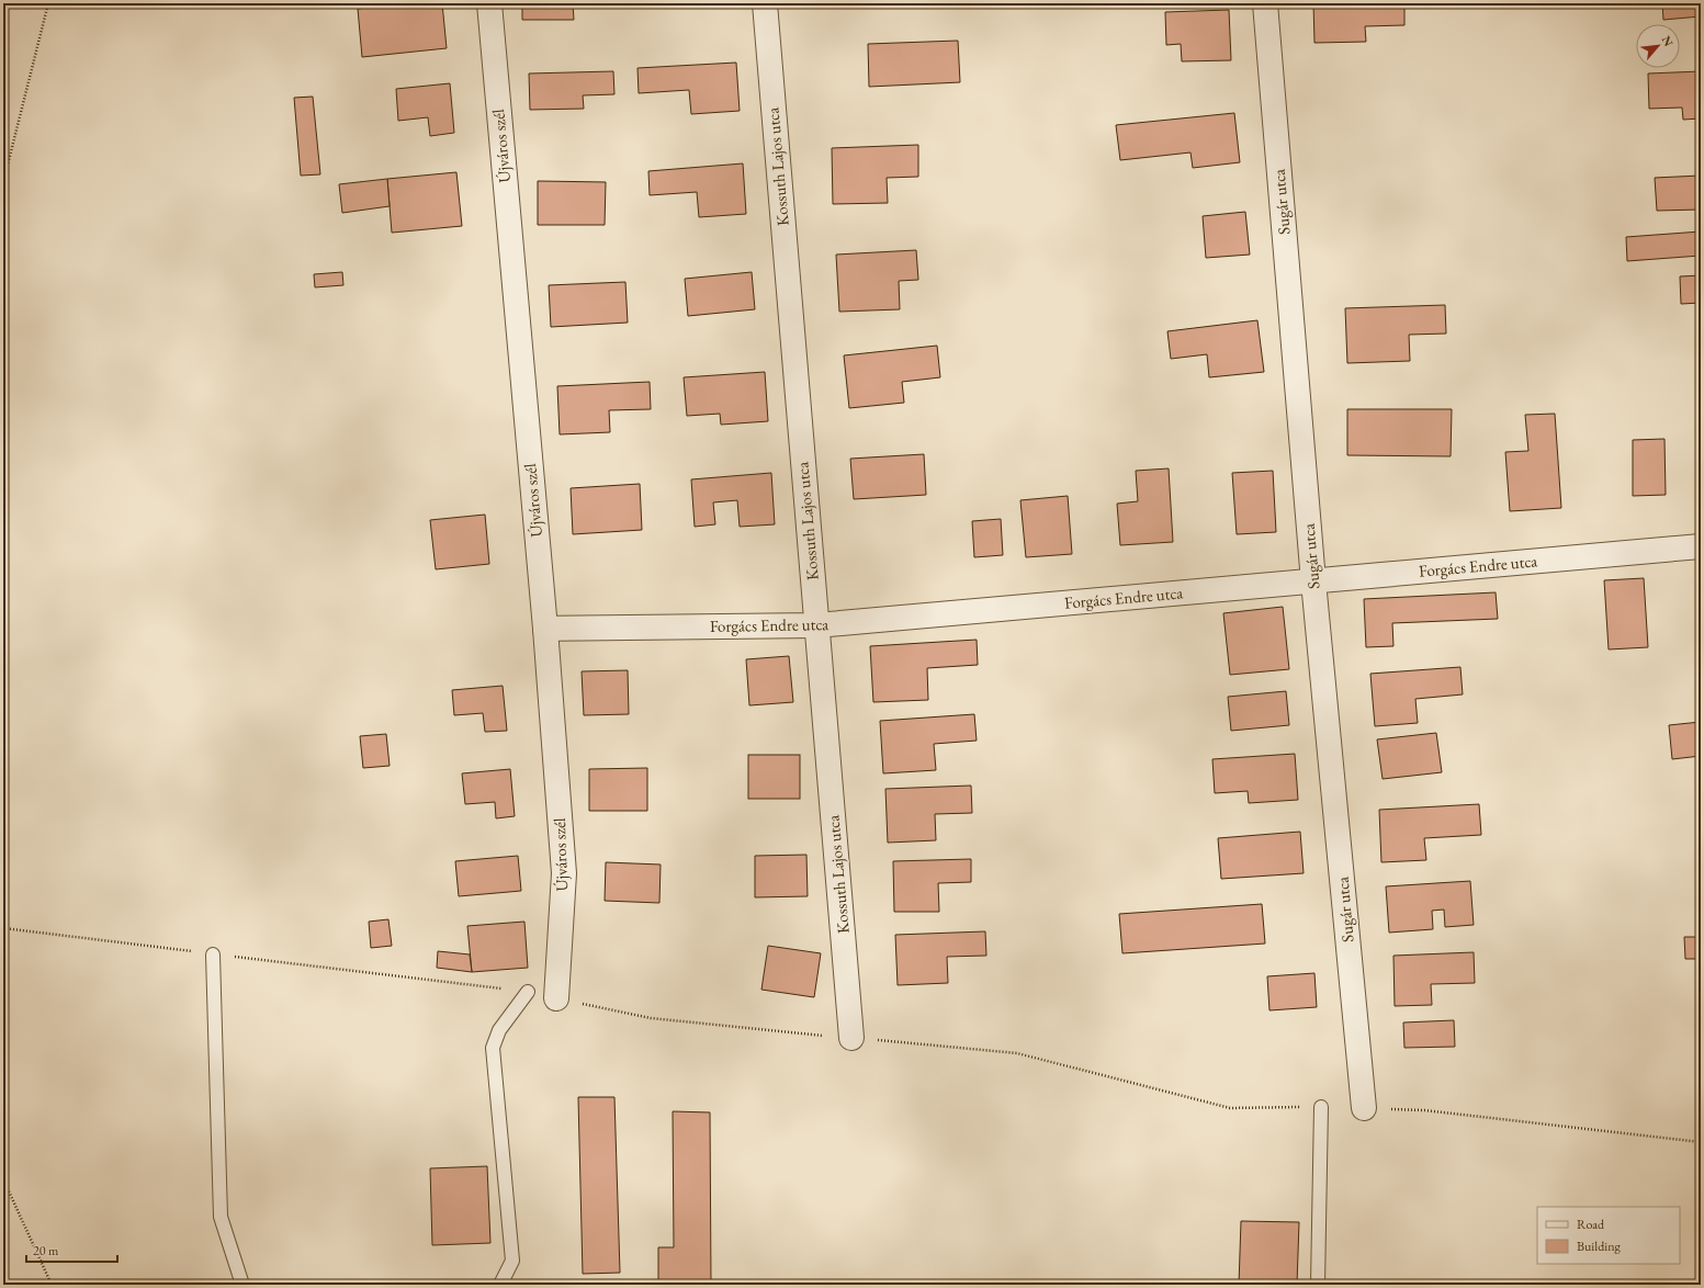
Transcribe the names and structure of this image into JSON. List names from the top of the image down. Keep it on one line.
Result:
{"streets":{"street":["Újváros szél","Kossuth Lajos utca","Sugár utca","Forgács Endre utca"]},"crossings":[["Újváros szél","Forgács Endre utca"],["Kossuth Lajos utca","Forgács Endre utca"],["Sugár utca","Forgács Endre utca"]],"legend":["Road","Building"],"scale_bar":"20 m","north":"top right"}
